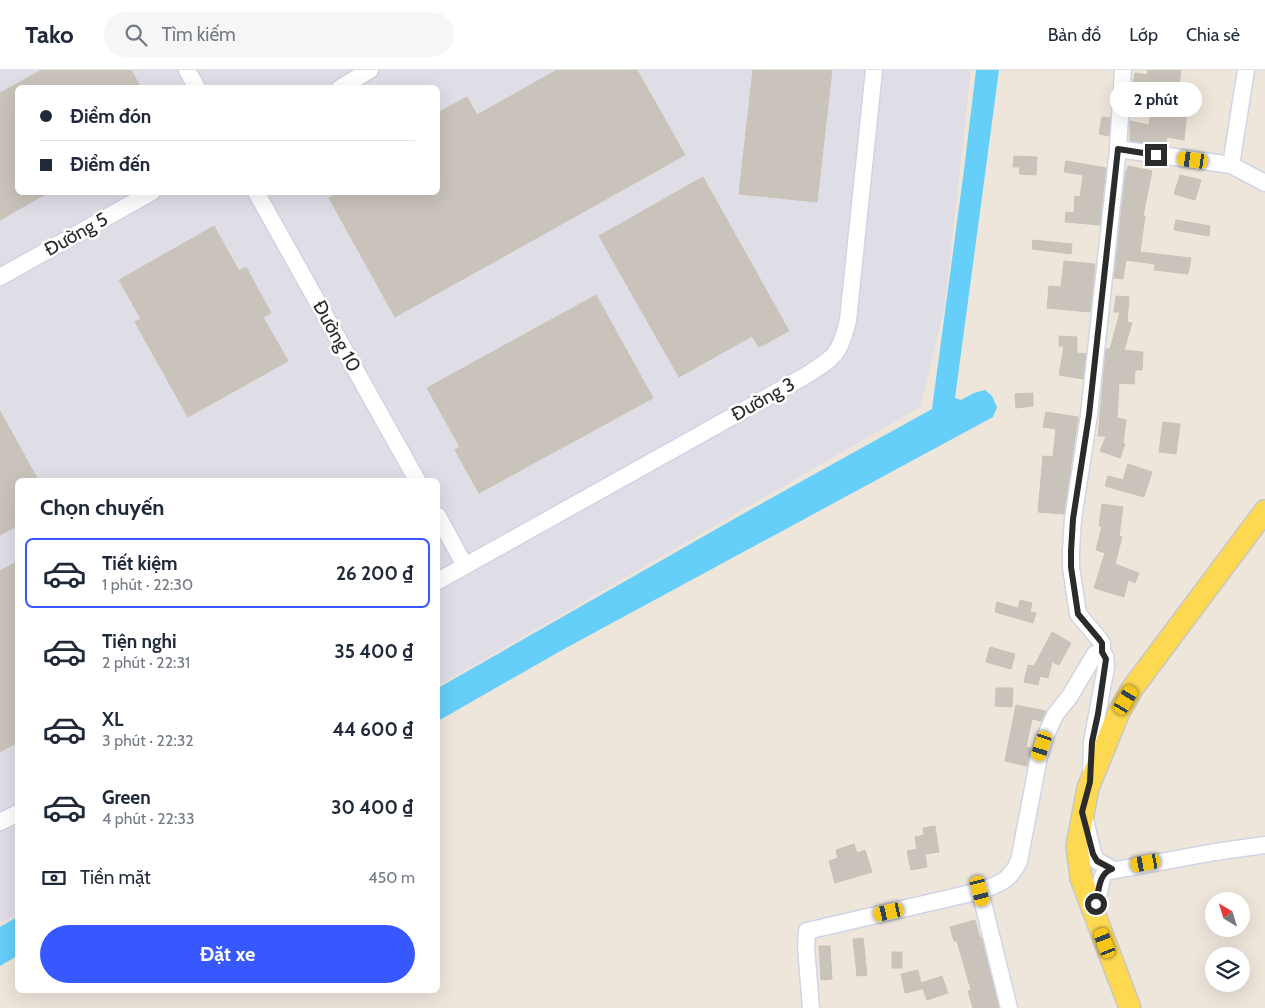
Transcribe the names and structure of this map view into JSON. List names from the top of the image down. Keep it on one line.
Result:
{"streets":{"street":["Đường 5","Đường 10","Đường 3"]},"north":"top left","page":{"header":"Tako","search":"Tìm kiếm","nav":["Bản đồ","Lớp","Chia sẻ"],"bubble":"2 phút","banner":["Điểm đón","Điểm đến"],"heading":"Chọn chuyến","list":[{"name":"Tiết kiệm","note":"1 phút · 22:30","value":"26 200 ₫"},{"name":"Tiện nghi","note":"2 phút · 22:31","value":"35 400 ₫"},{"name":"XL","note":"3 phút · 22:32","value":"44 600 ₫"},{"name":"Green","note":"4 phút · 22:33","value":"30 400 ₫"}],"pay":["Tiền mặt","450 m"],"buttons":"Đặt xe"}}
